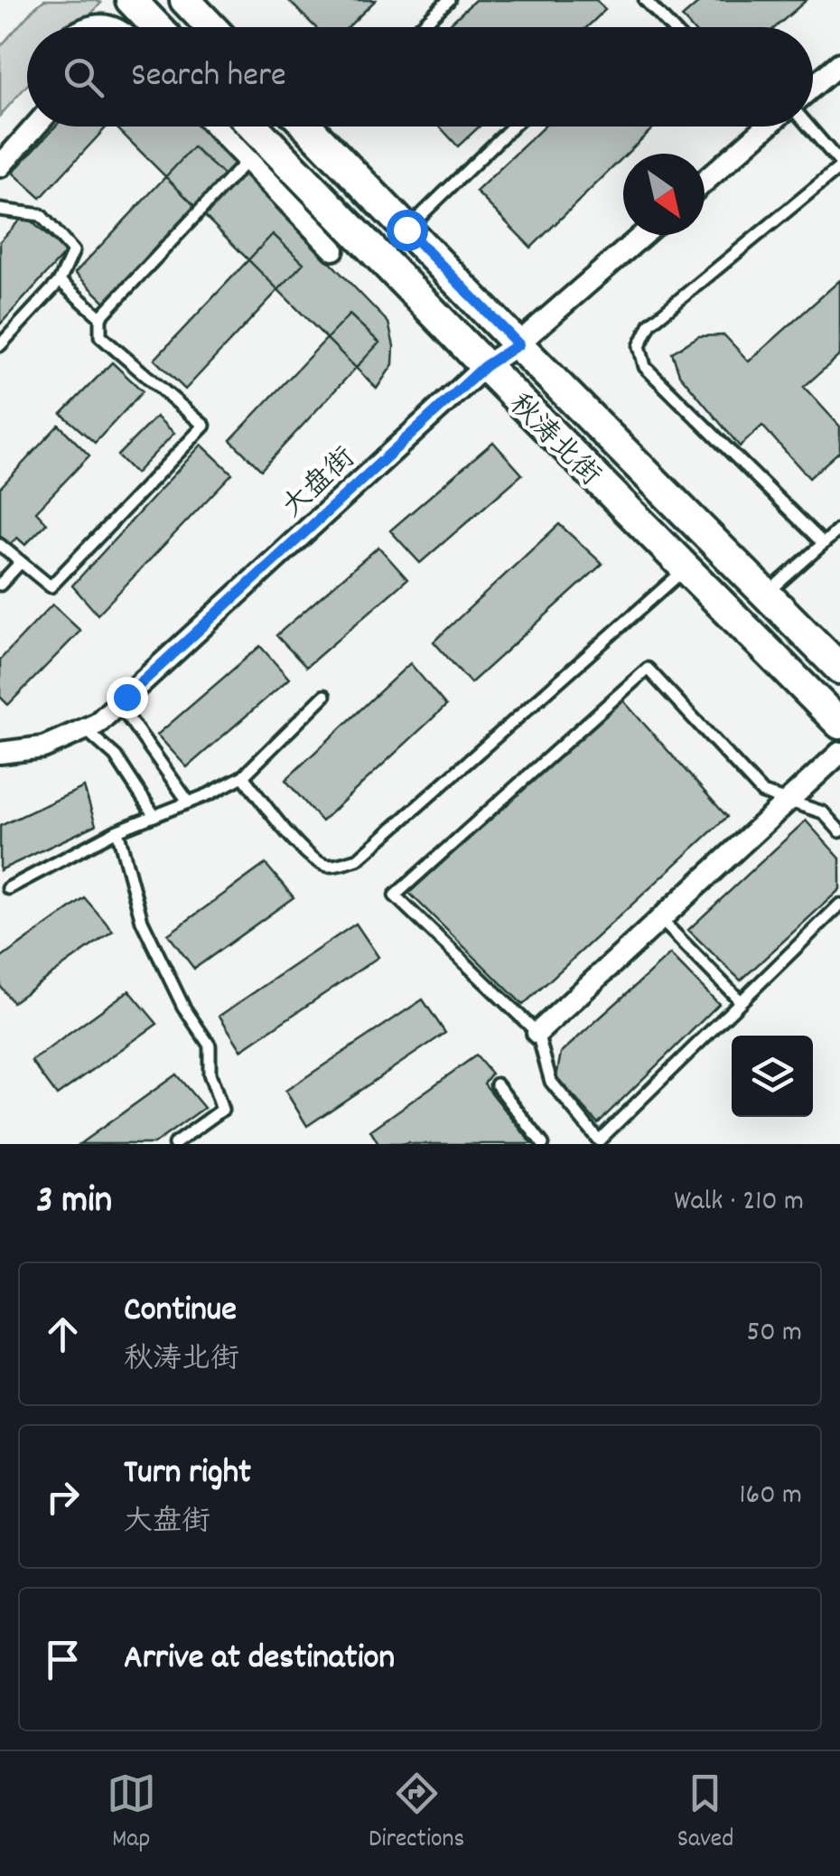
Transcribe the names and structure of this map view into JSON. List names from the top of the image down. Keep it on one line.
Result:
{"streets":{"main road":["秋涛北街"],"street":["大盘街"]},"crossings":[["秋涛北街","大盘街"]],"north":"bottom right","page":{"search":"Search here","heading":["3 min","Walk · 210 m"],"list":[["Continue","秋涛北街","50 m"],["Turn right","大盘街","160 m"],"Arrive at destination"],"nav":["Map","Directions","Saved"]}}
